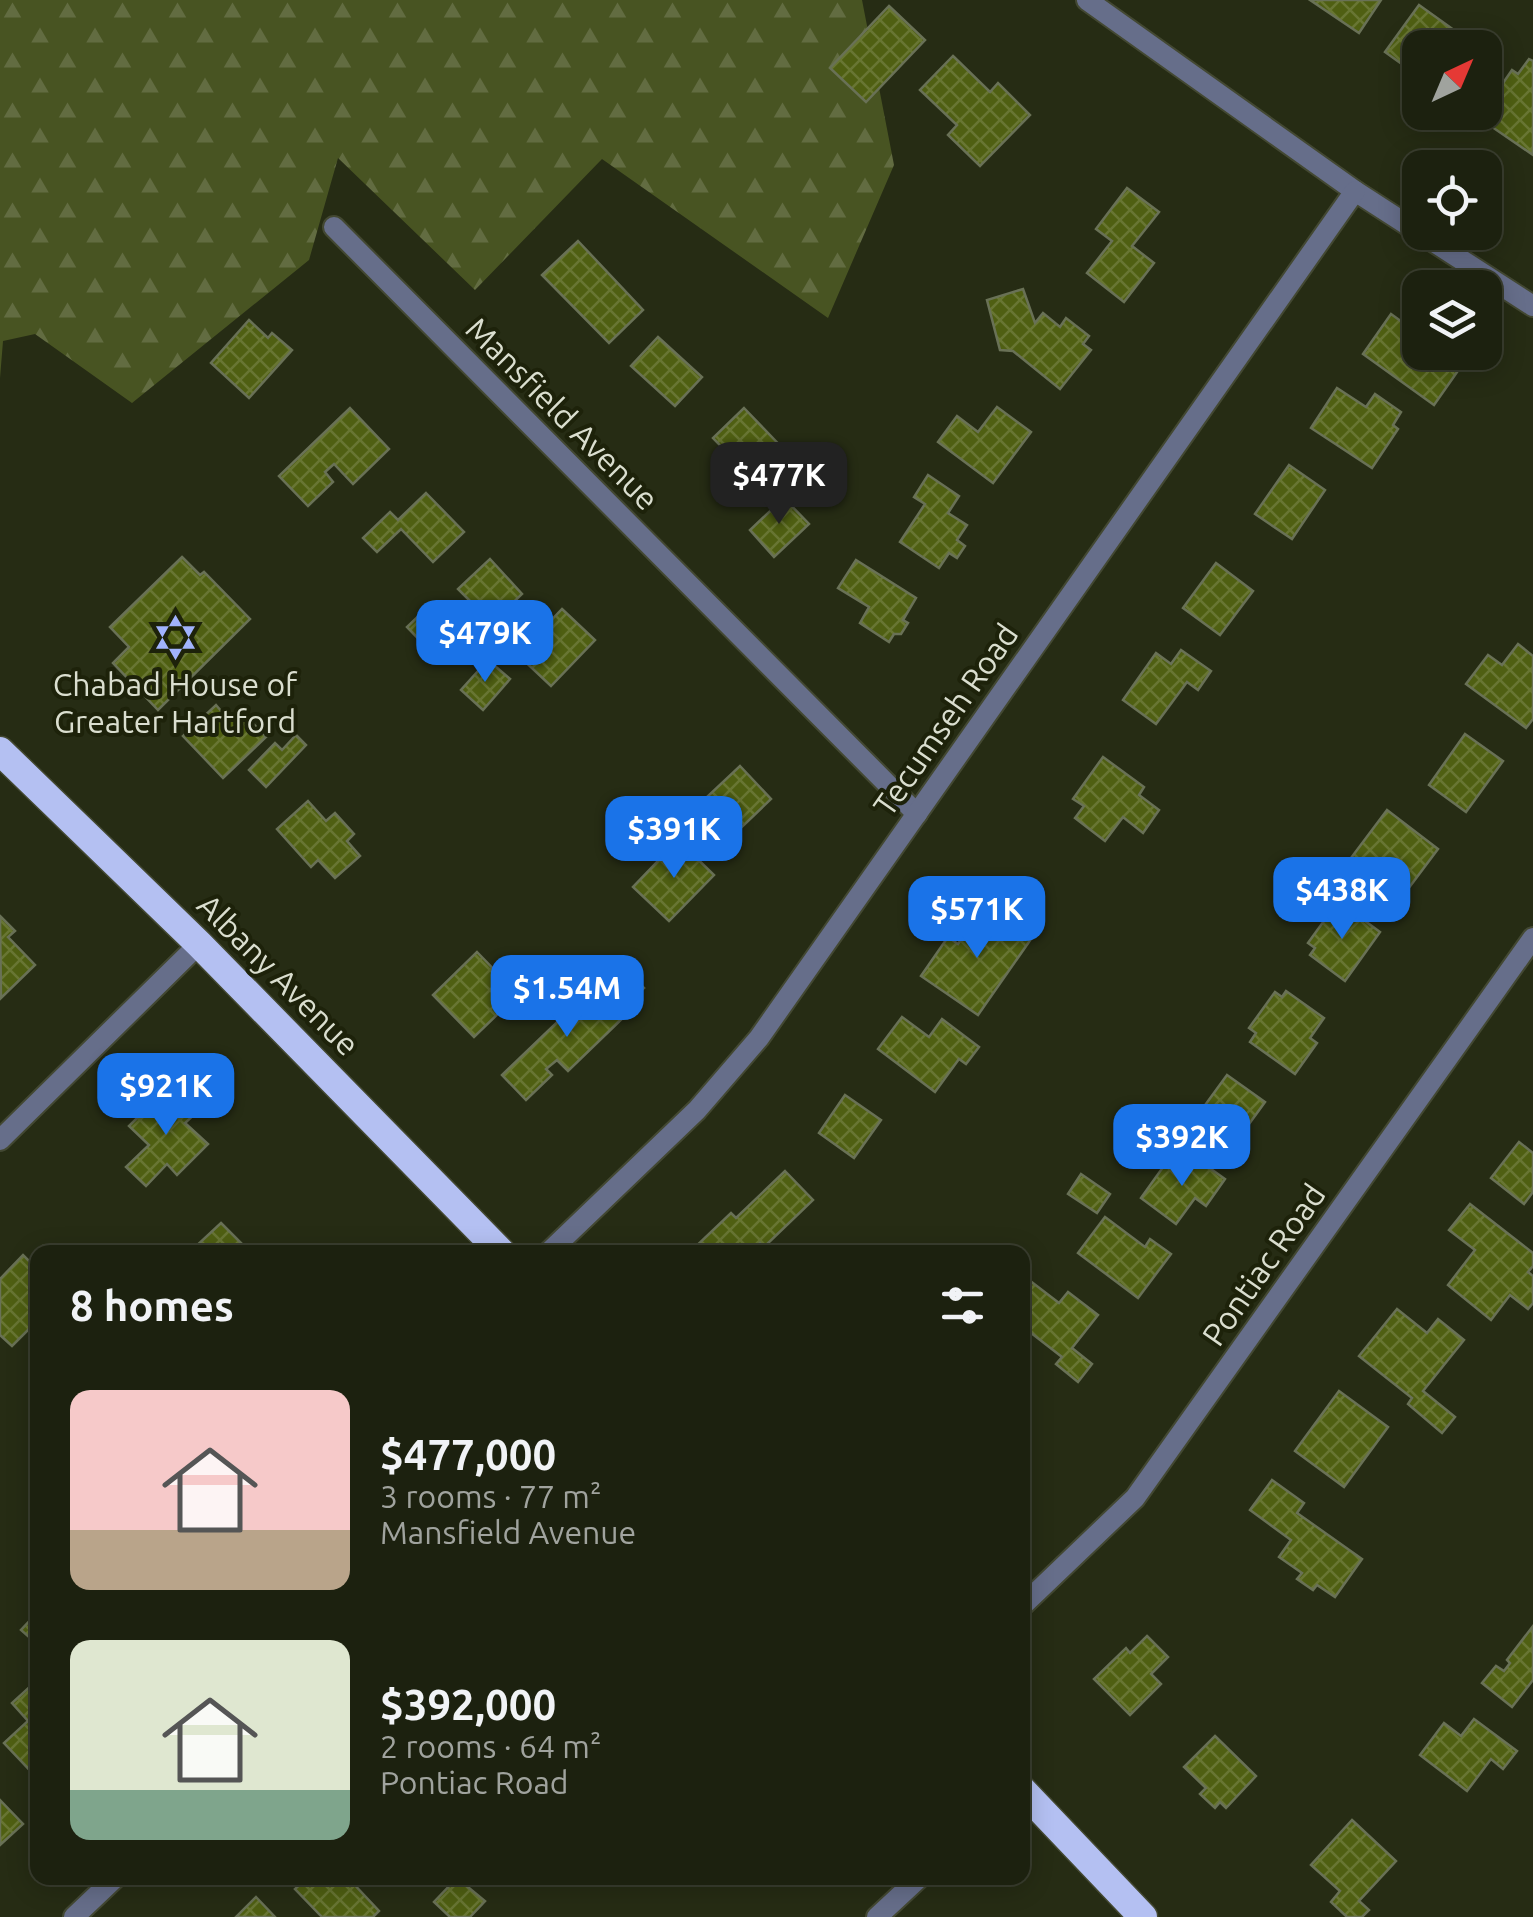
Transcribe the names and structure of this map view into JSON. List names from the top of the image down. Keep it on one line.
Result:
{"streets":{"highway":["Albany Avenue"],"street":["Mansfield Avenue","Tecumseh Road","Pontiac Road"]},"crossings":[["Mansfield Avenue","Tecumseh Road"]],"places":{"synagogue":["Chabad House of Greater Hartford"]},"north":"top right","page":{"price":["$477K","$479K","$391K","$438K","$571K","$1.54M","$921K","$392K"],"heading":"8 homes","list":[{"name":"$477,000","note":"3 rooms · 77 m² · Mansfield Avenue"},{"name":"$392,000","note":"2 rooms · 64 m² · Pontiac Road"}]}}
